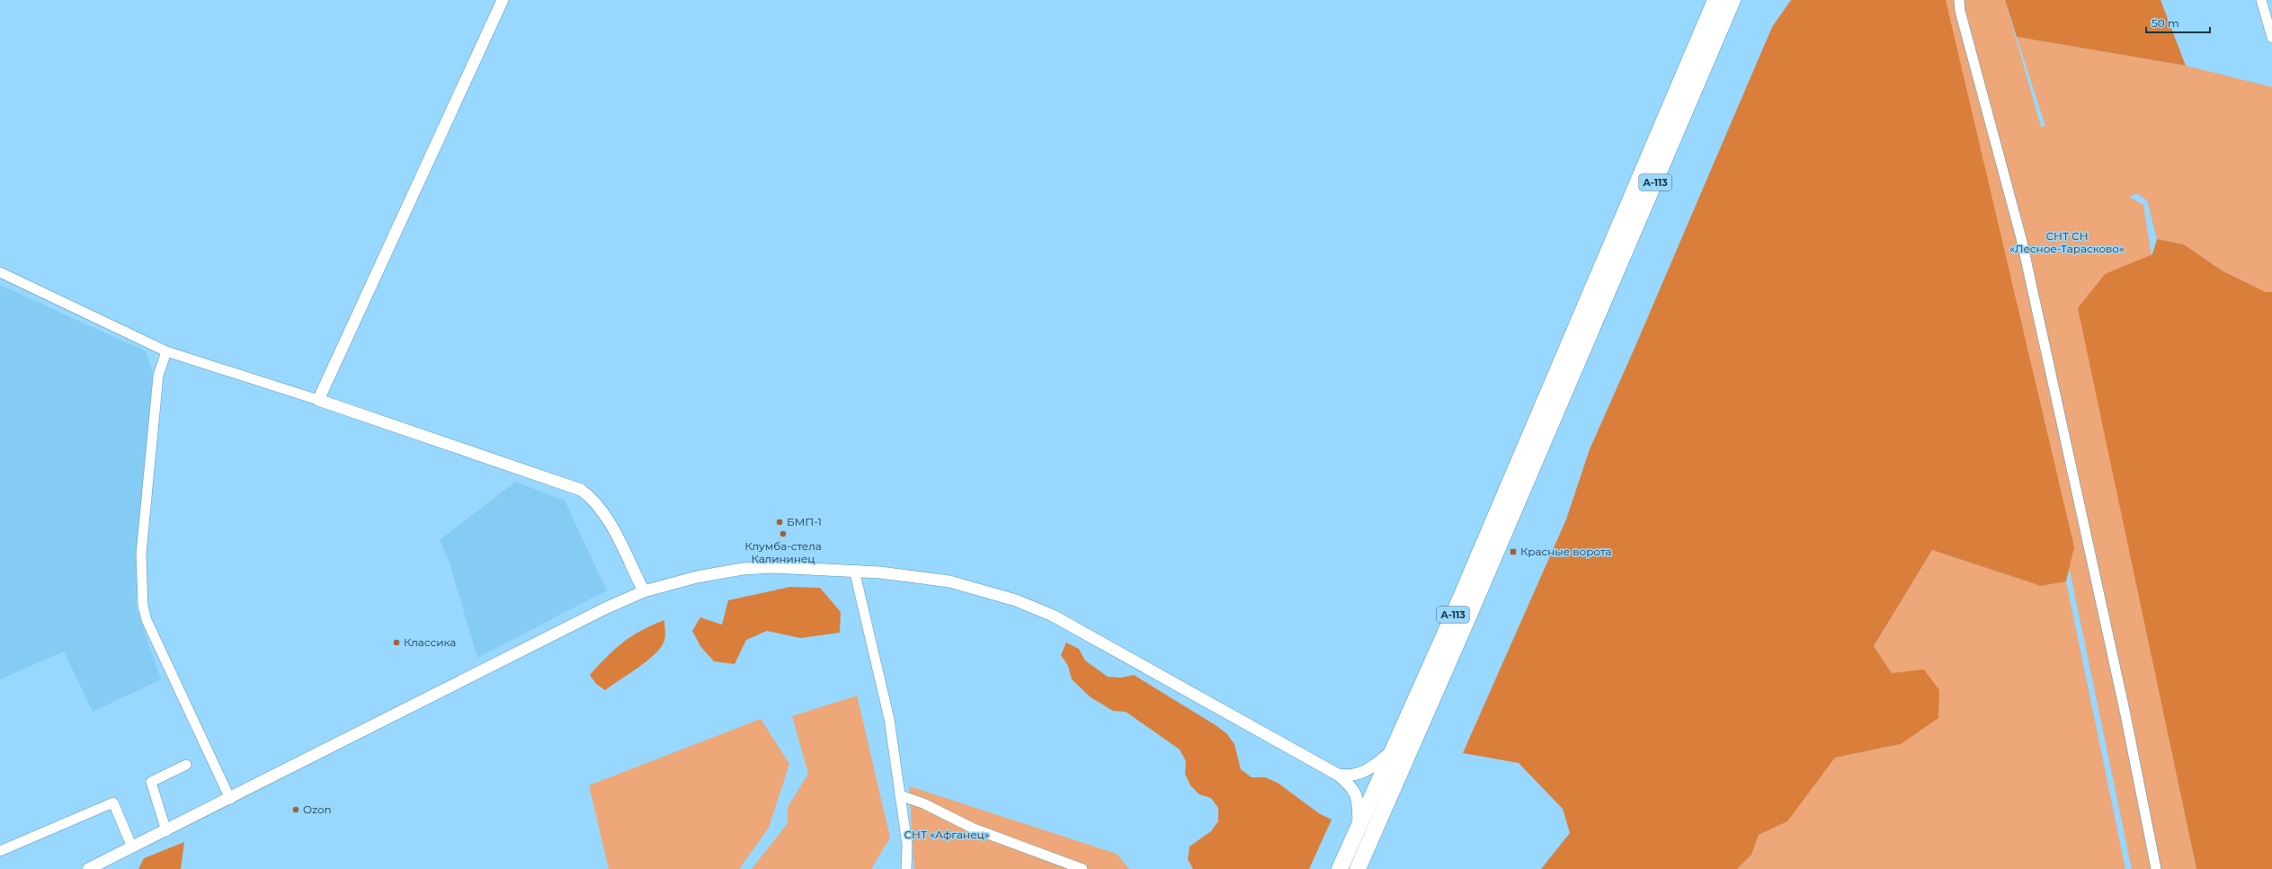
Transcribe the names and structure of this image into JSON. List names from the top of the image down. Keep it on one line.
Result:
{"streets":{"highway":["А-113"]},"parks":["СНТ СН «Лесное-Тарасково»","СНТ «Афганец»"],"places":{"other":["БМП-1","Клумба-стела Калининец","Классика","Ozon"],"transit":["Красные ворота"]},"scale_bar":"50 m"}
